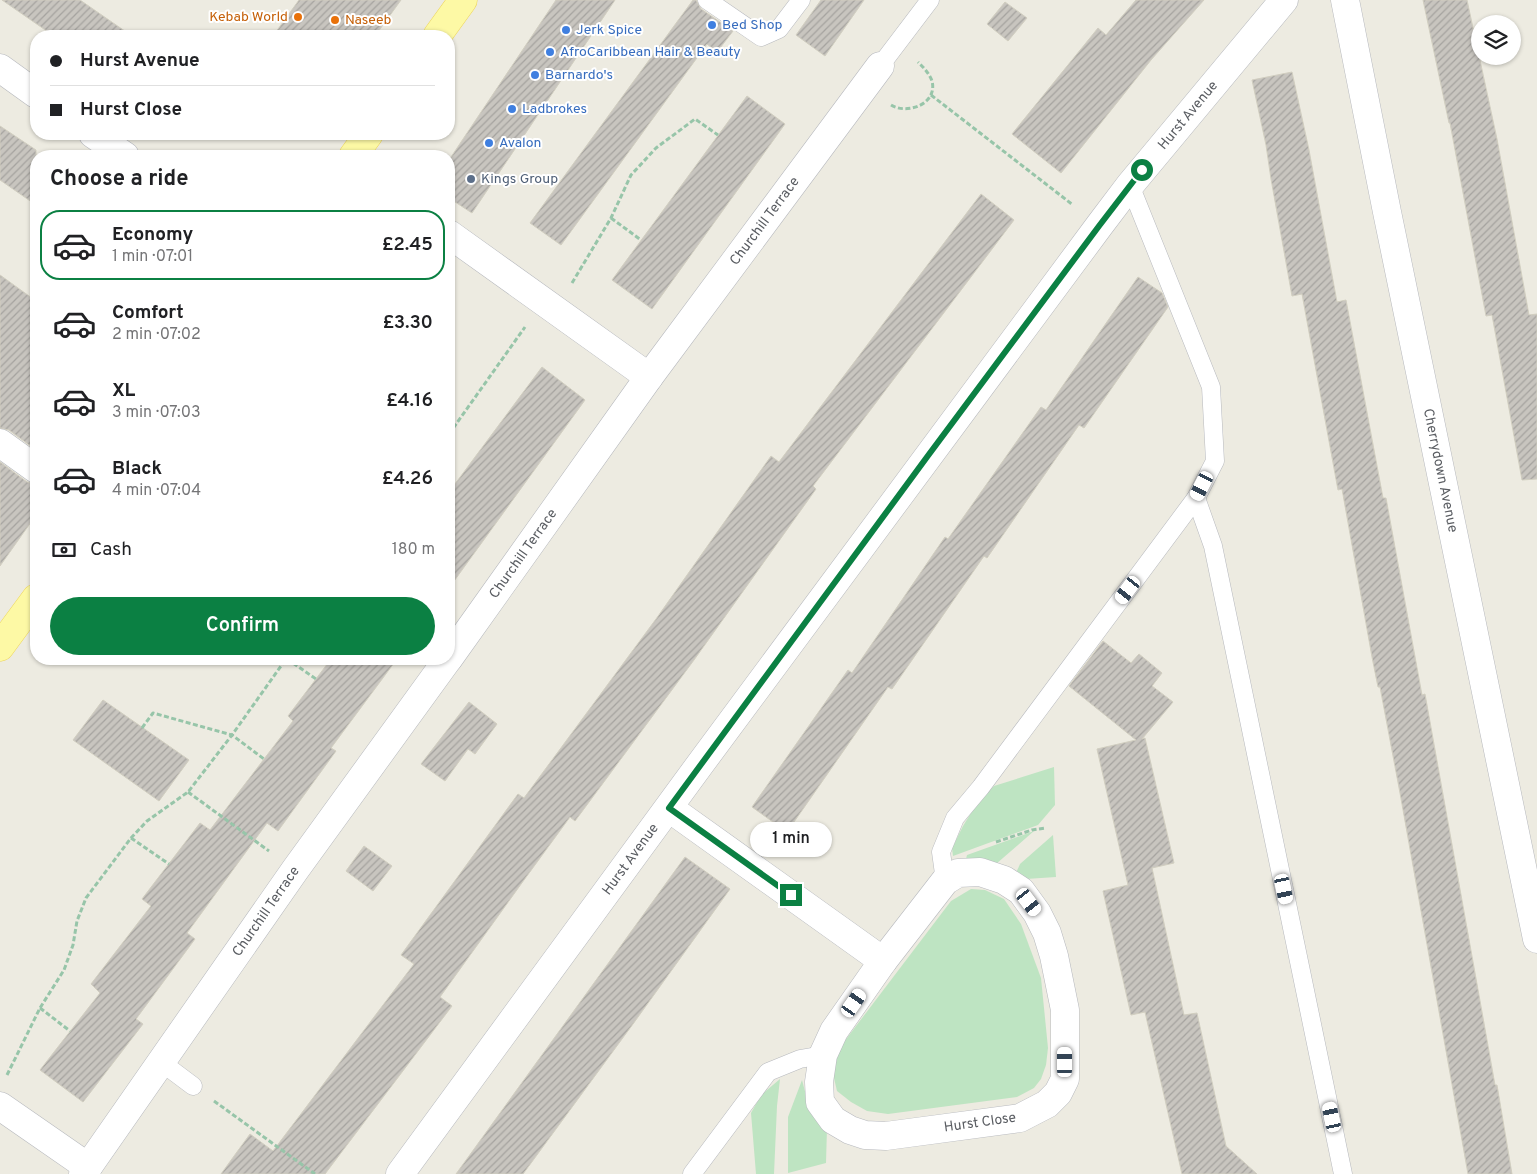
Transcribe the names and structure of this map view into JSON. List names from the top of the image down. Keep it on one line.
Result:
{"streets":{"street":["Hurst Avenue","Churchill Terrace","Cherrydown Avenue","Hurst Close"]},"places":["Kebab World","Naseeb","Bed Shop","Jerk Spice","AfroCaribbean Hair & Beauty","Barnardo's","Ladbrokes","Avalon","Kings Group"],"page":{"banner":["Hurst Avenue","Hurst Close"],"heading":"Choose a ride","list":[{"name":"Economy","note":"1 min · 07:01","value":"£2.45"},{"name":"Comfort","note":"2 min · 07:02","value":"£3.30"},{"name":"XL","note":"3 min · 07:03","value":"£4.16"},{"name":"Black","note":"4 min · 07:04","value":"£4.26"}],"pay":["Cash","180 m"],"buttons":"Confirm","bubble":"1 min"}}
